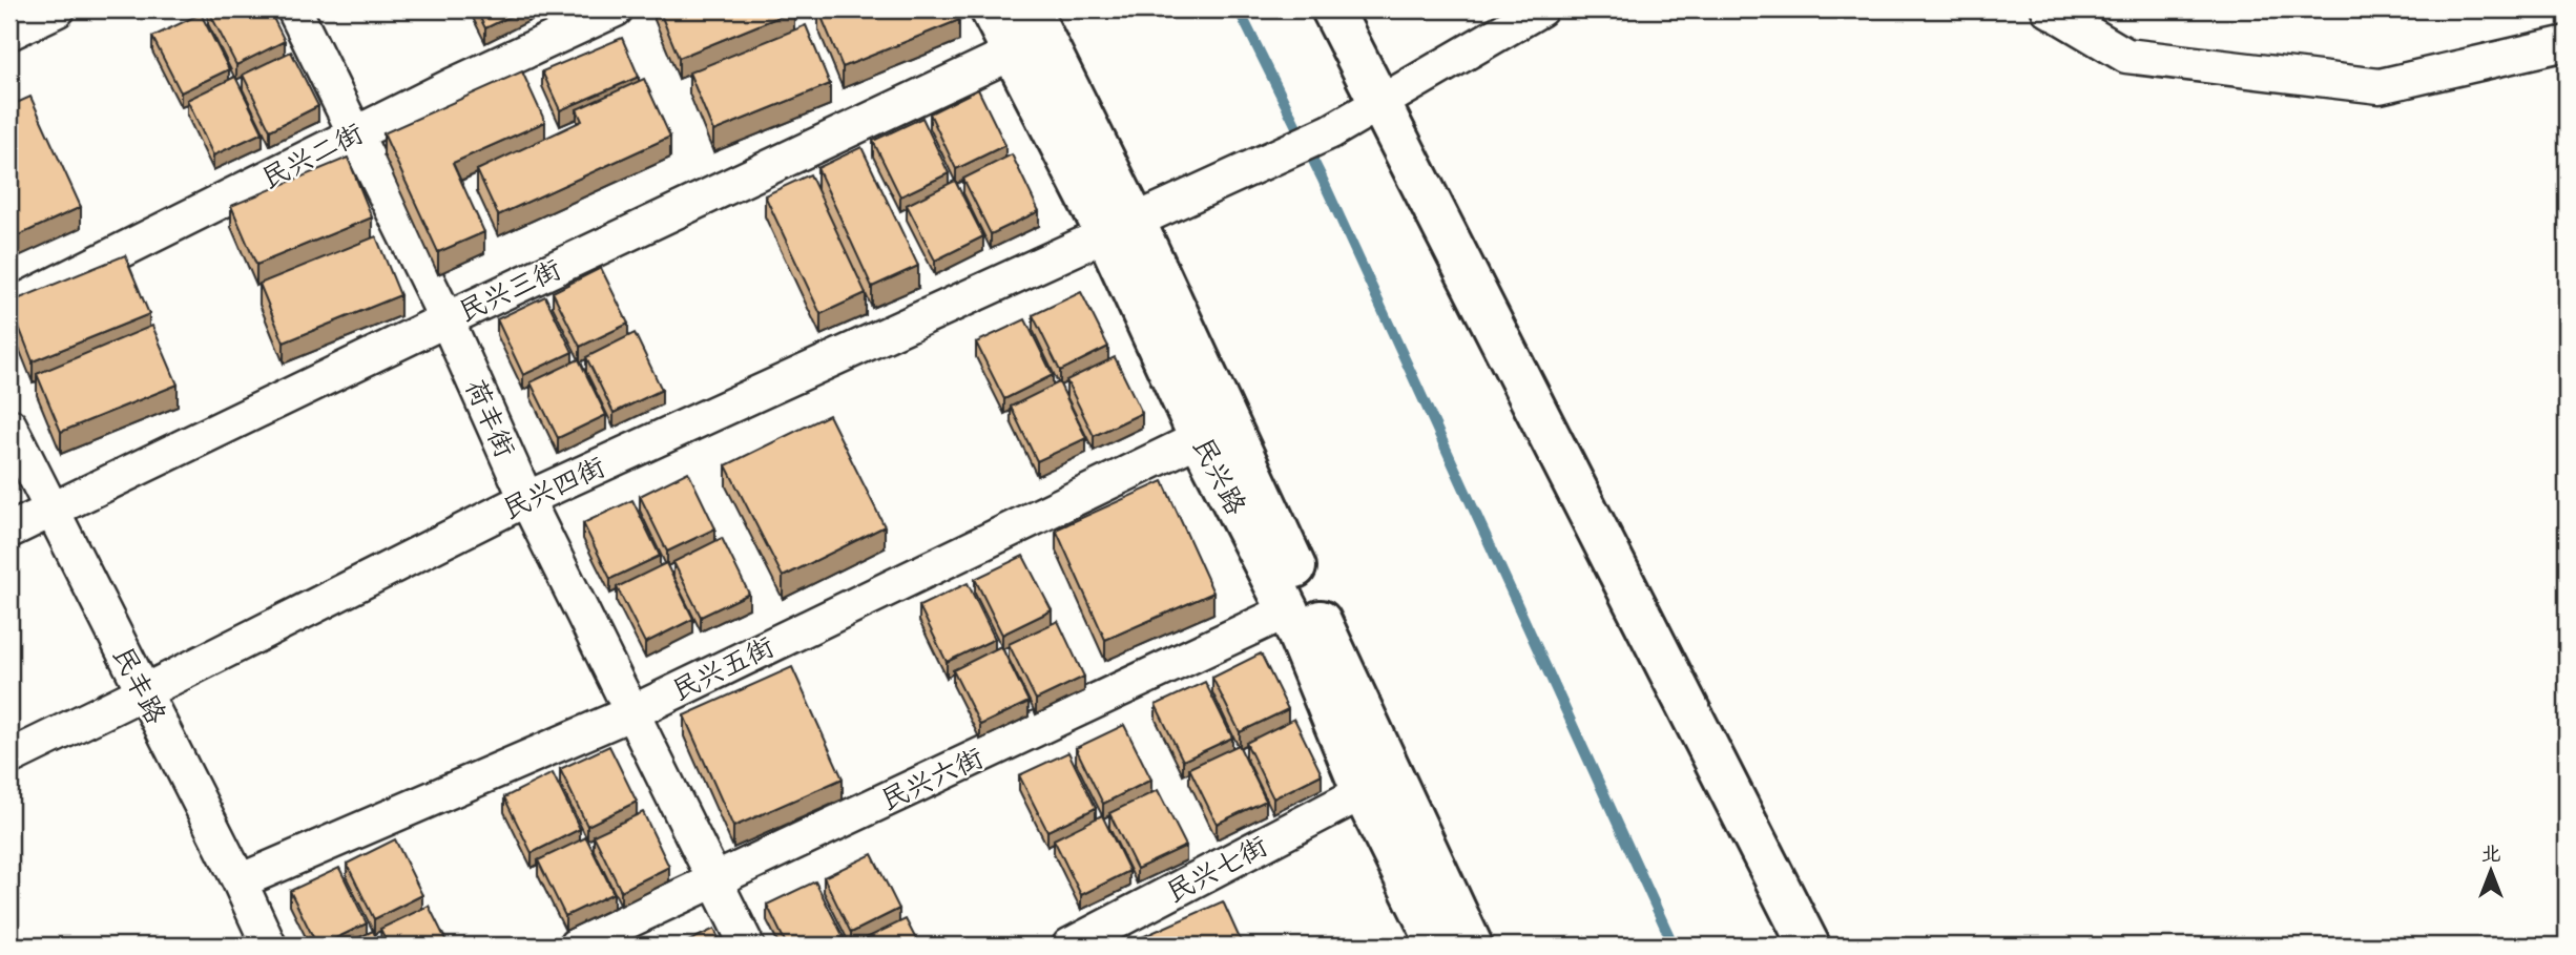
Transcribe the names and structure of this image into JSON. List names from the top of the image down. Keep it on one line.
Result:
{"streets":{"street":["民兴二街","民兴三街","荷丰街","民兴路","民兴四街","民兴五街","民丰路","民兴六街","民兴七街"]},"crossings":[["民兴二街","荷丰街"],["民兴三街","荷丰街"],["民兴三街","民兴路"],["民兴三街","民丰路"],["荷丰街","民兴四街"],["荷丰街","民兴五街"],["荷丰街","民兴六街"],["民兴路","民兴四街"],["民兴路","民兴五街"],["民兴路","民兴六街"],["民兴路","民兴七街"],["民兴四街","民丰路"],["民兴五街","民丰路"]],"north":"top"}
